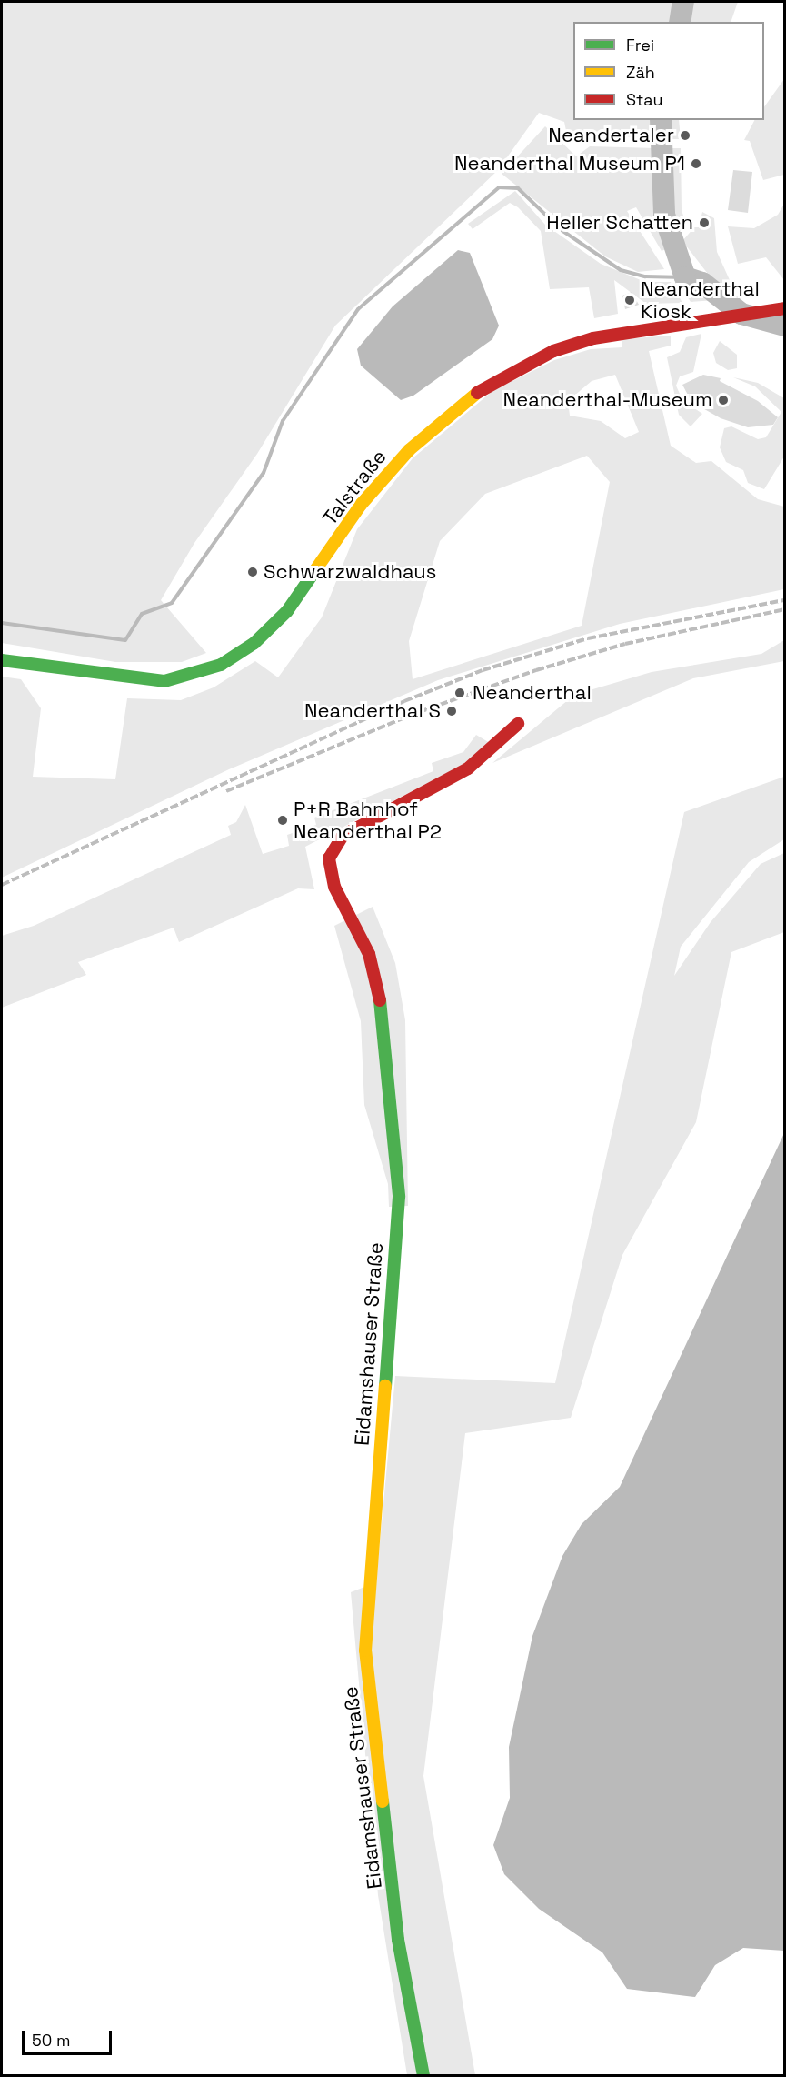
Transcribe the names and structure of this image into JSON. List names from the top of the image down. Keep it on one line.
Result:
{"streets":{"street":["Talstraße","Eidamshauser Straße"]},"places":["Neandertaler","Neanderthal Museum P1","Heller Schatten","Neanderthal Kiosk","Neanderthal-Museum","Schwarzwaldhaus","Neanderthal","Neanderthal S","P+R Bahnhof Neanderthal P2"],"legend":["Frei","Zäh","Stau"],"scale_bar":"50 m"}
